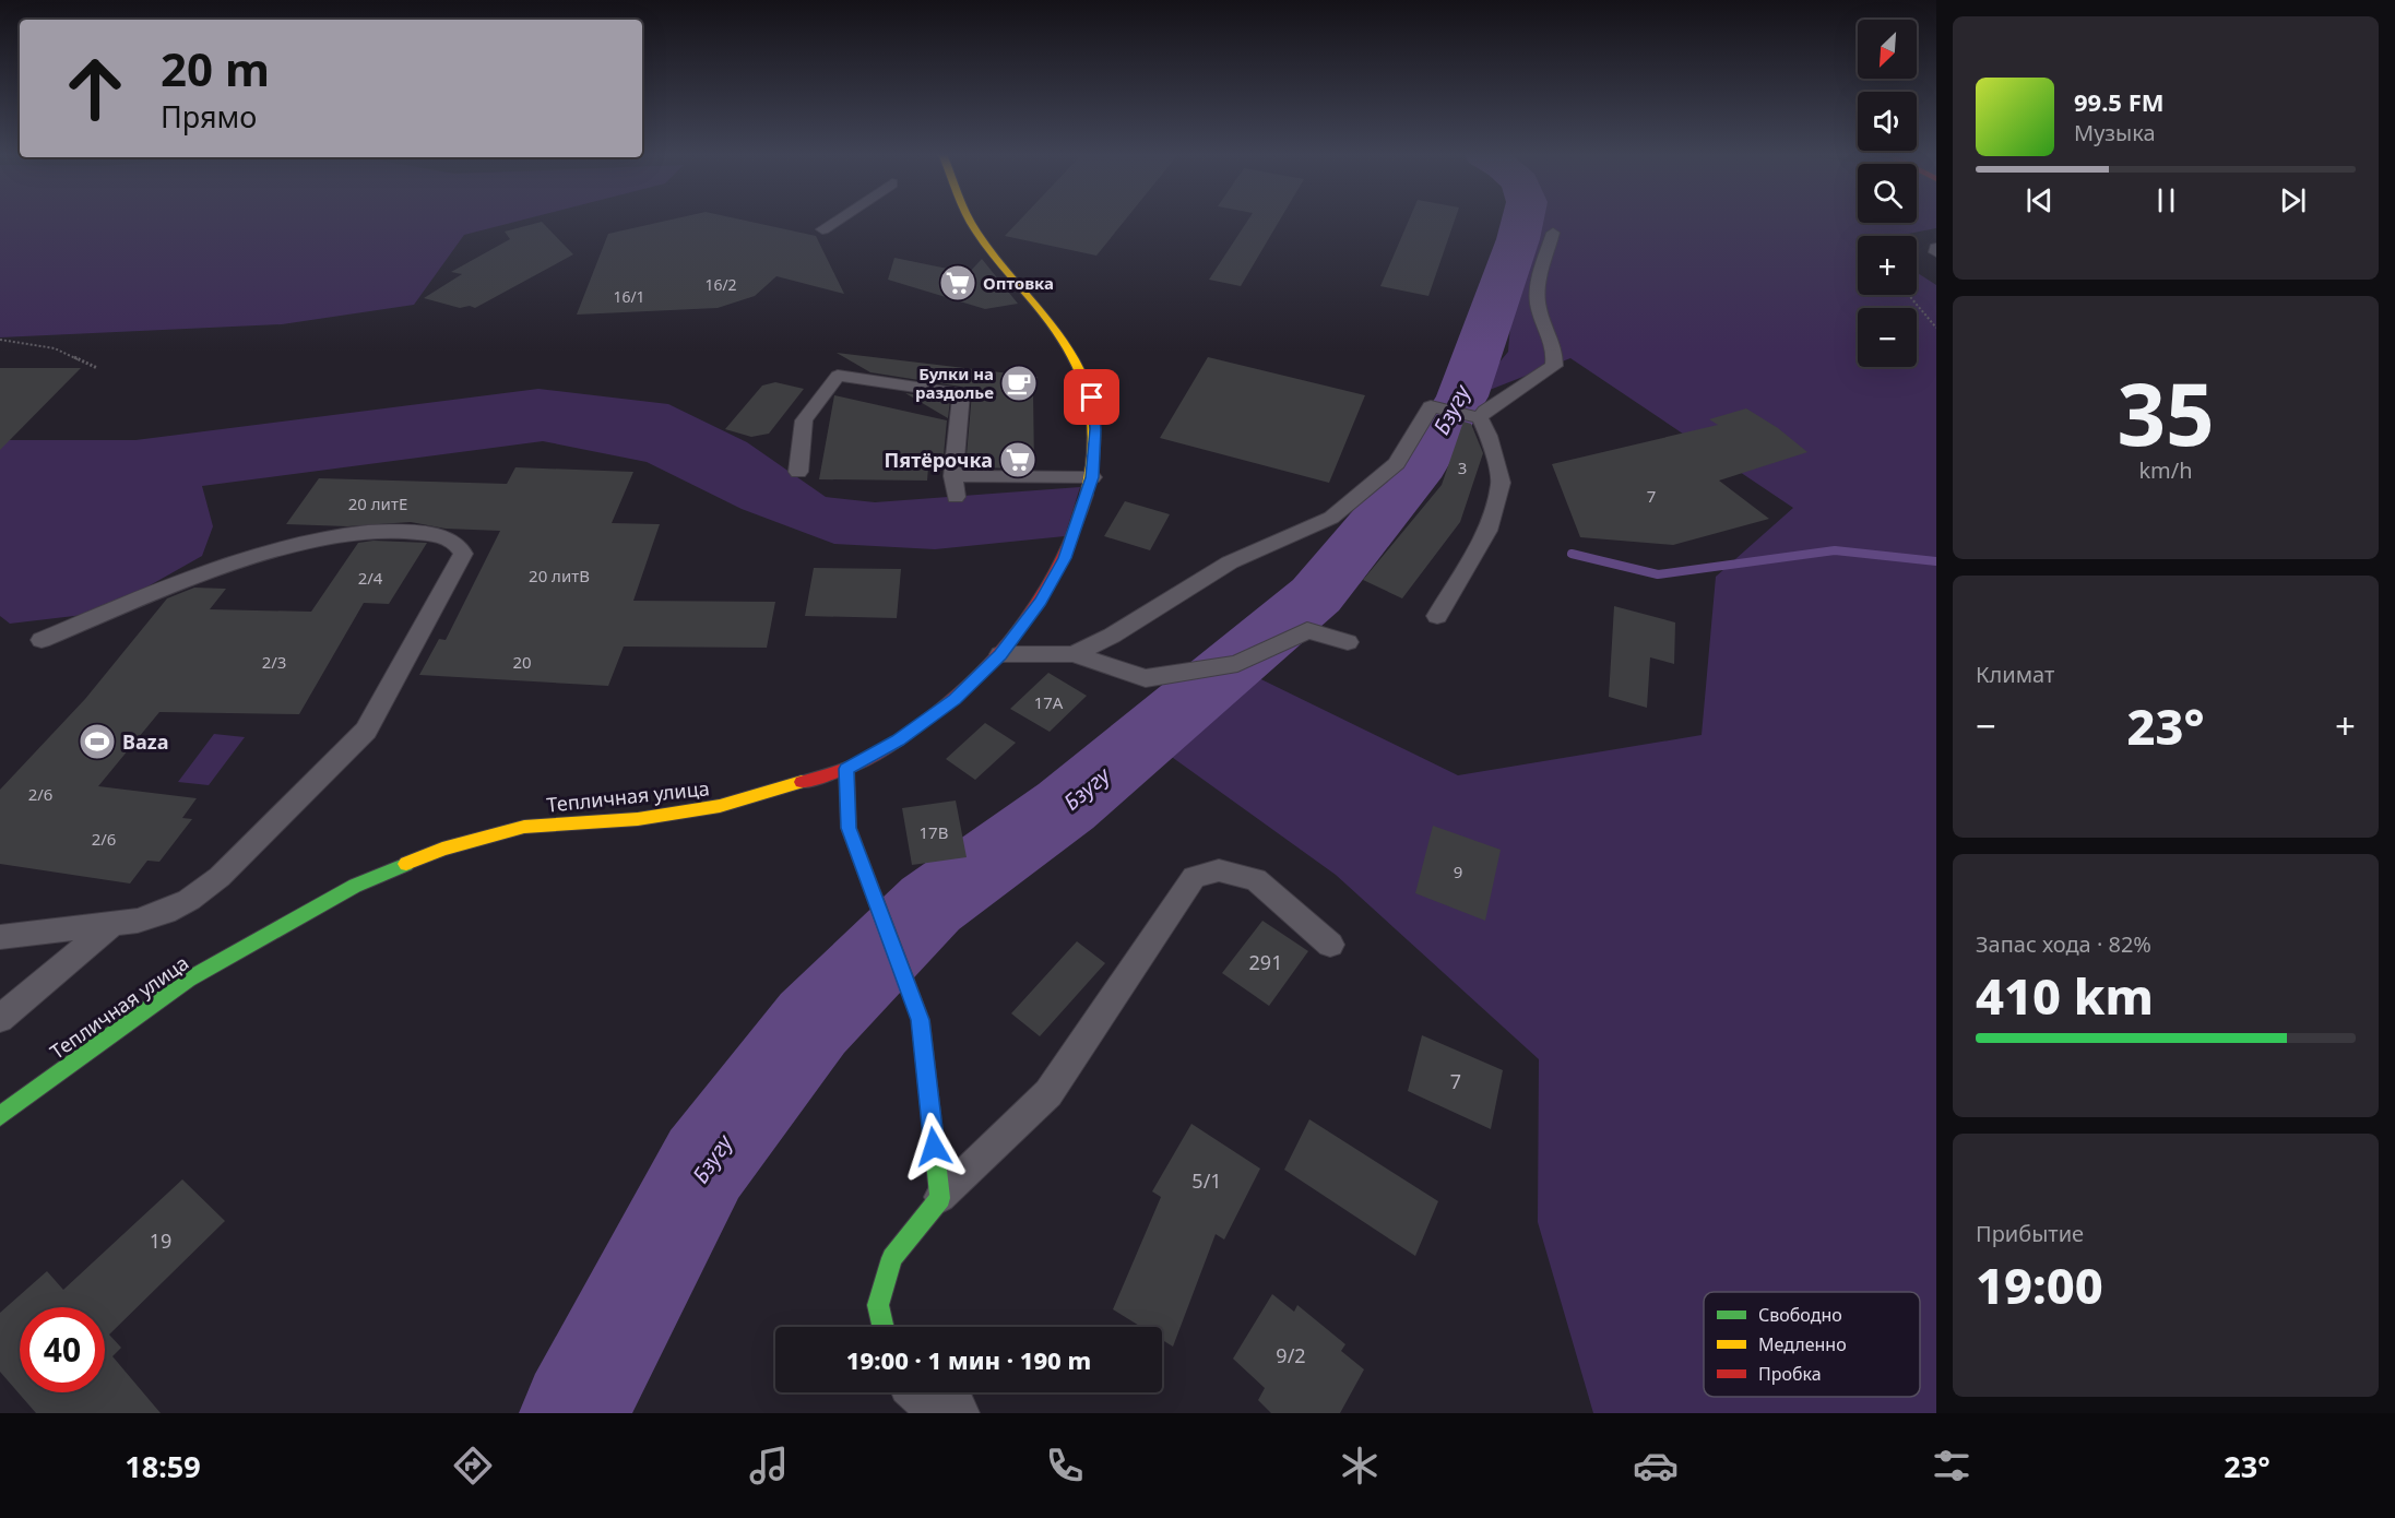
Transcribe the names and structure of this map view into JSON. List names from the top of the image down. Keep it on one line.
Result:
{"streets":{"street":["Тепличная улица"]},"water":["Бзугу"],"places":{"supermarket":["Оптовка","Пятёрочка"],"cafe":["Булки на раздолье"],"sports":["Baza"]},"house_numbers":["16/2","16/1","3","7","20 литЕ","20 литВ","2/4","2/3","20","17А","2/6","17В","2/6","9","291","7","5/1","19","9/2"],"legend":["Свободно","Медленно","Пробка"],"north":"bottom left","page":{"map_buttons":["+","−"],"turn":["20 m","Прямо"],"song":["99.5 FM","Музыка"],"tile":[["35","km/h"],"Климат",["Запас хода · 82%","410 km"],["Прибытие","19:00"]],"heat":["−","23°","+"],"limit":"40","trip":"19:00 · 1 мин · 190 m","tabs":["18:59","23°"]}}
